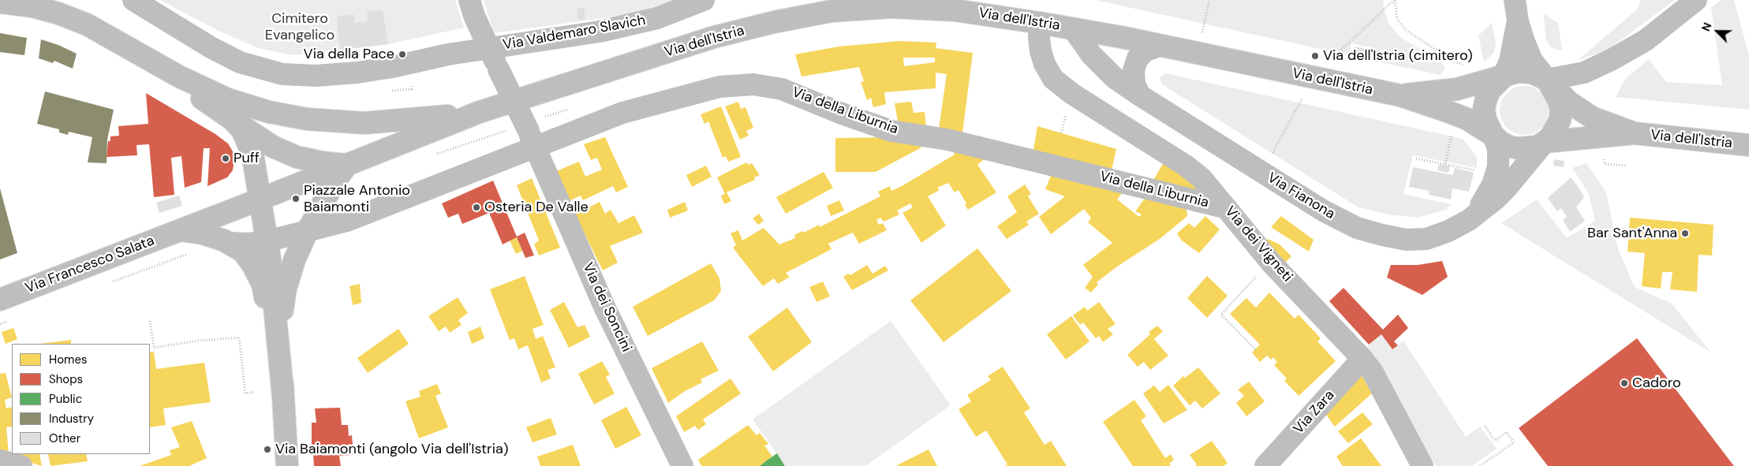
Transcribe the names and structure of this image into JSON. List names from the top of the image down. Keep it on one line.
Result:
{"streets":{"main road":["Via dell'Istria","Via Valdemaro Slavich","Via della Liburnia","Via Fianona","Via dei Vigneti","Via Francesco Salata","Via dei Soncini","Via Zara"]},"crossings":[["Via dell'Istria","Via Fianona"],["Via dell'Istria","Via dei Vigneti"],["Via Valdemaro Slavich","Via dei Soncini"],["Via della Liburnia","Via dei Vigneti"],["Via della Liburnia","Via dei Soncini"],["Via dei Vigneti","Via Zara"]],"parks":["Cimitero Evangelico"],"places":["Via della Pace","Via dell'Istria (cimitero)","Puff","Piazzale Antonio Baiamonti","Osteria De Valle","Bar Sant'Anna","Cadoro","Via Baiamonti (angolo Via dell'Istria)"],"legend":["Homes","Shops","Public","Industry","Other"],"north":"top left"}
